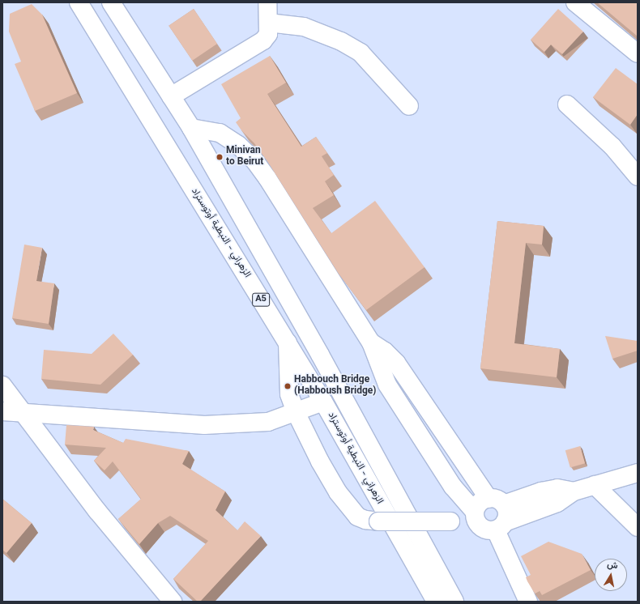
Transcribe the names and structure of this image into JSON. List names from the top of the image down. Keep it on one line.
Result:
{"streets":{"main road":["الزهراني - النبطية أوتوستراد","A5"]},"places":["Minivan to Beirut","Habbouch Bridge (Habboush Bridge)"],"north":"top"}
